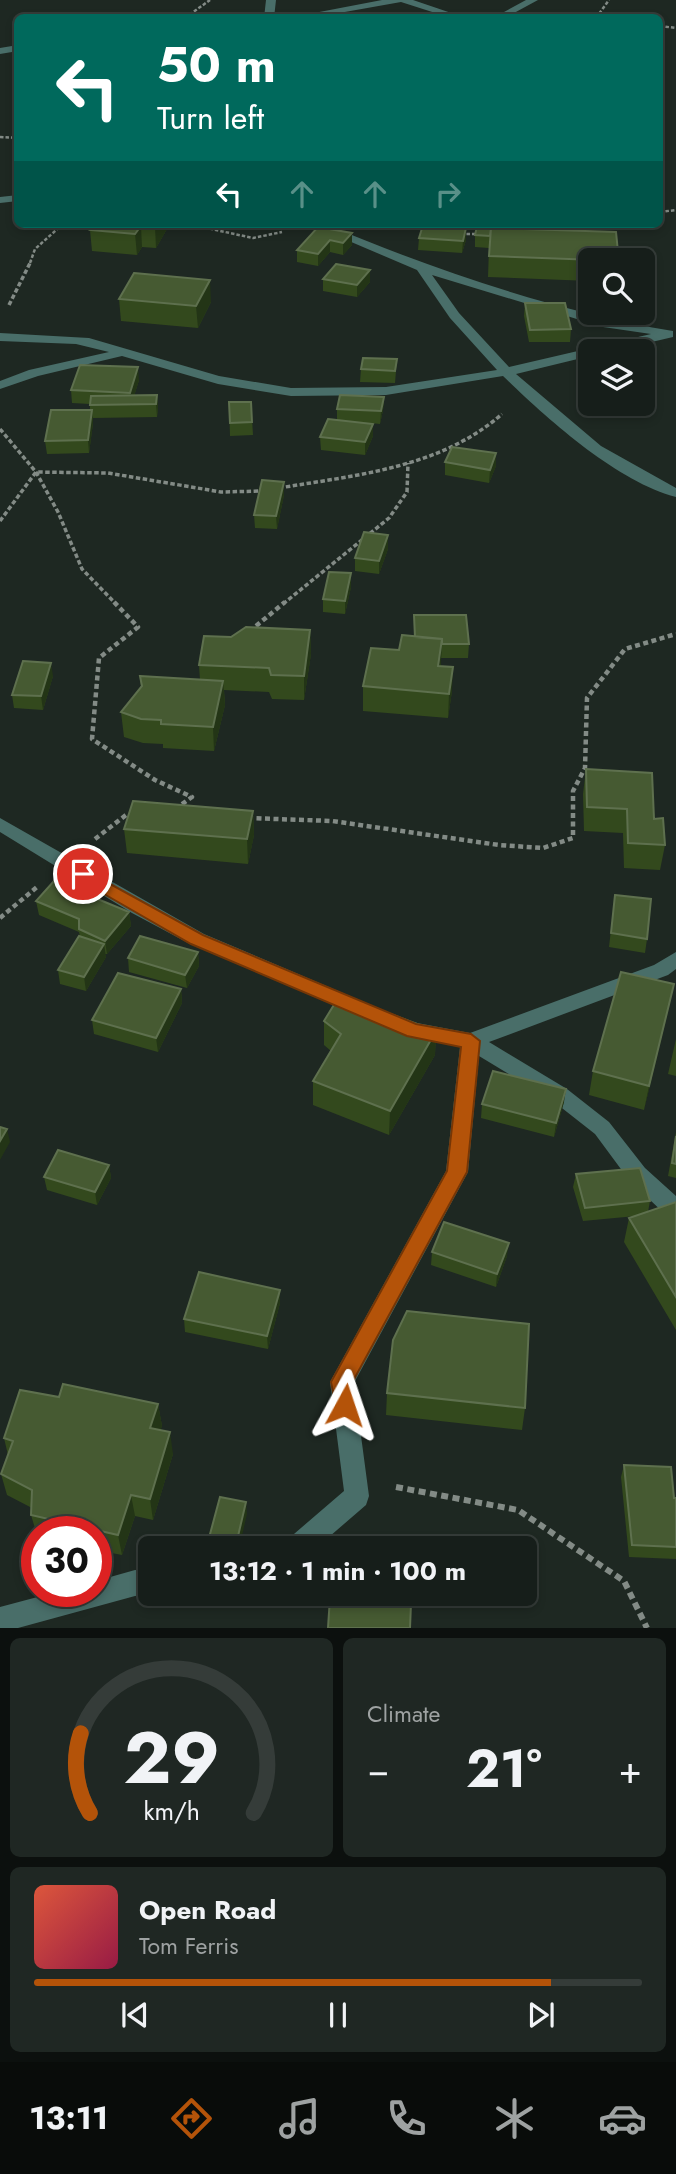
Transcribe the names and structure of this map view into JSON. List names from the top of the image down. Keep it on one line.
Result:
{"page":{"turn":["50 m","Turn left"],"limit":"30","trip":"13:12 · 1 min · 100 m","tile":"Climate","heat":["−","21°","+"],"song":["Open Road","Tom Ferris"],"tabs":"13:11","gauge":["29","km/h"]}}
